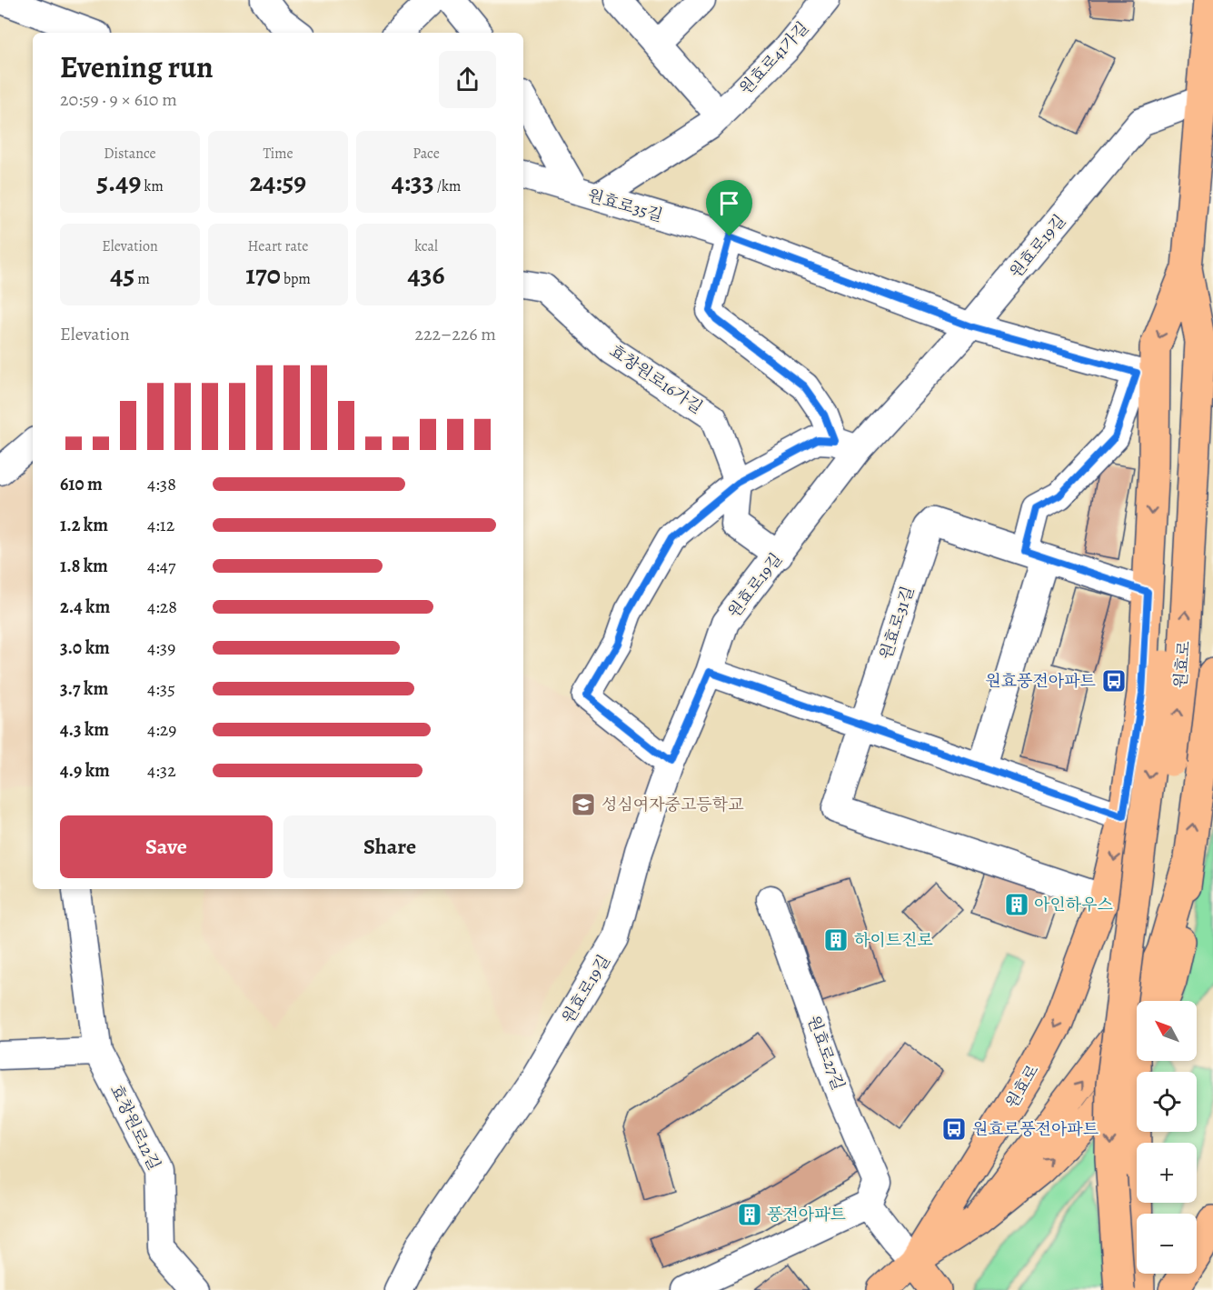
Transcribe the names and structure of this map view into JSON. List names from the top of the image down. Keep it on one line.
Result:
{"streets":{"main road":["원효로"],"street":["원효로41가길","원효로35길","원효로19길","효창원로16가길","원효로31길","원효로27길","효창원로12길"]},"crossings":[["원효로41가길","원효로35길"],["원효로35길","원효로19길"],["원효로35길","원효로"],["원효로19길","효창원로16가길"],["원효로19길","원효로"]],"places":{"bus stop":["원효풍전아파트","원효로풍전아파트"],"school or university":["성심여자중고등학교"],"building":["아인하우스","하이트진로","풍전아파트"]},"north":"top left","page":{"heading":["Evening run","20:59 · 9 × 610 m"],"stats":[["Distance","5.49 km"],["Time","24:59"],["Pace","4:33 /km"],["Elevation","45 m"],["Heart rate","170 bpm"],["kcal","436"]],"chart":["Elevation","222–226 m"],"list":[{"name":"610 m","note":"4:38"},{"name":"1.2 km","note":"4:12"},{"name":"1.8 km","note":"4:47"},{"name":"2.4 km","note":"4:28"},{"name":"3.0 km","note":"4:39"},{"name":"3.7 km","note":"4:35"},{"name":"4.3 km","note":"4:29"},{"name":"4.9 km","note":"4:32"}],"buttons":["Save","Share"],"map_buttons":["+","−"]}}
